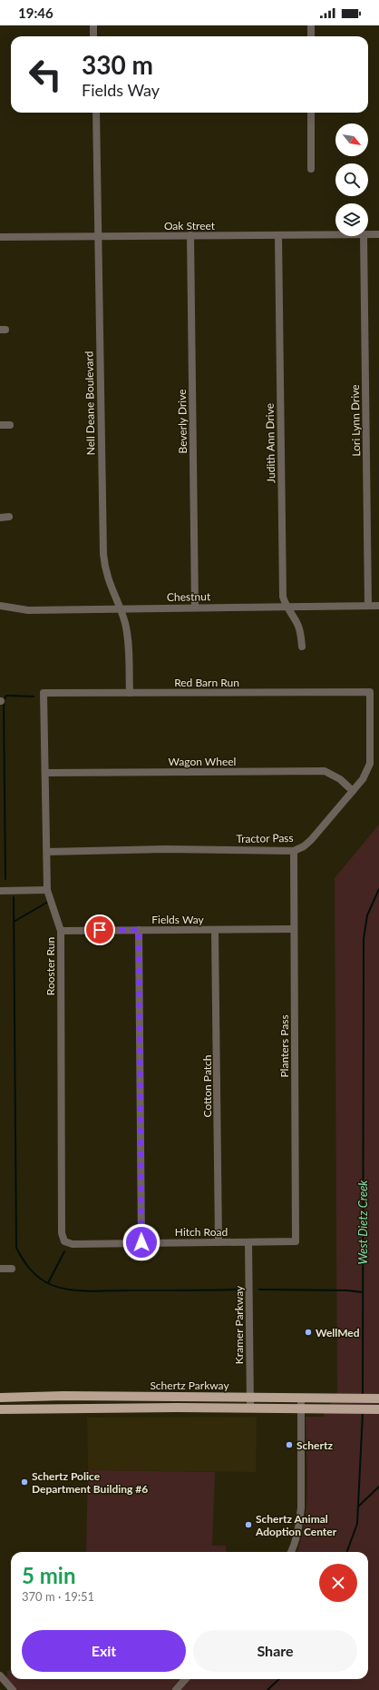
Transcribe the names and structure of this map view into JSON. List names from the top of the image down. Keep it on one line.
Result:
{"streets":{"main road":["Schertz Parkway"],"street":["Oak Street","Nell Deane Boulevard","Lori Lynn Drive","Beverly Drive","Judith Ann Drive","Chestnut","Red Barn Run","Wagon Wheel","Tractor Pass","Fields Way","Rooster Run","Planters Pass","Cotton Patch","Hitch Road","Kramer Parkway"]},"crossings":[["Oak Street","Nell Deane Boulevard"],["Oak Street","Beverly Drive"],["Oak Street","Judith Ann Drive"],["Nell Deane Boulevard","Chestnut"],["Nell Deane Boulevard","Red Barn Run"],["Lori Lynn Drive","Chestnut"],["Beverly Drive","Chestnut"],["Judith Ann Drive","Chestnut"],["Red Barn Run","Tractor Pass"],["Red Barn Run","Rooster Run"],["Wagon Wheel","Tractor Pass"],["Wagon Wheel","Rooster Run"],["Tractor Pass","Rooster Run"],["Tractor Pass","Planters Pass"],["Fields Way","Rooster Run"],["Fields Way","Planters Pass"],["Fields Way","Cotton Patch"],["Rooster Run","Hitch Road"],["Planters Pass","Hitch Road"],["Cotton Patch","Hitch Road"],["Hitch Road","Kramer Parkway"],["Kramer Parkway","Schertz Parkway"]],"water":["West Dietz Creek"],"places":["WellMed","Schertz","Schertz Police Department Building #6","Schertz Animal Adoption Center"],"north":"bottom right","page":{"status":"19:46","turn":["330 m","Fields Way"],"heading":["5 min","370 m · 19:51"],"buttons":["Exit","Share"]}}
